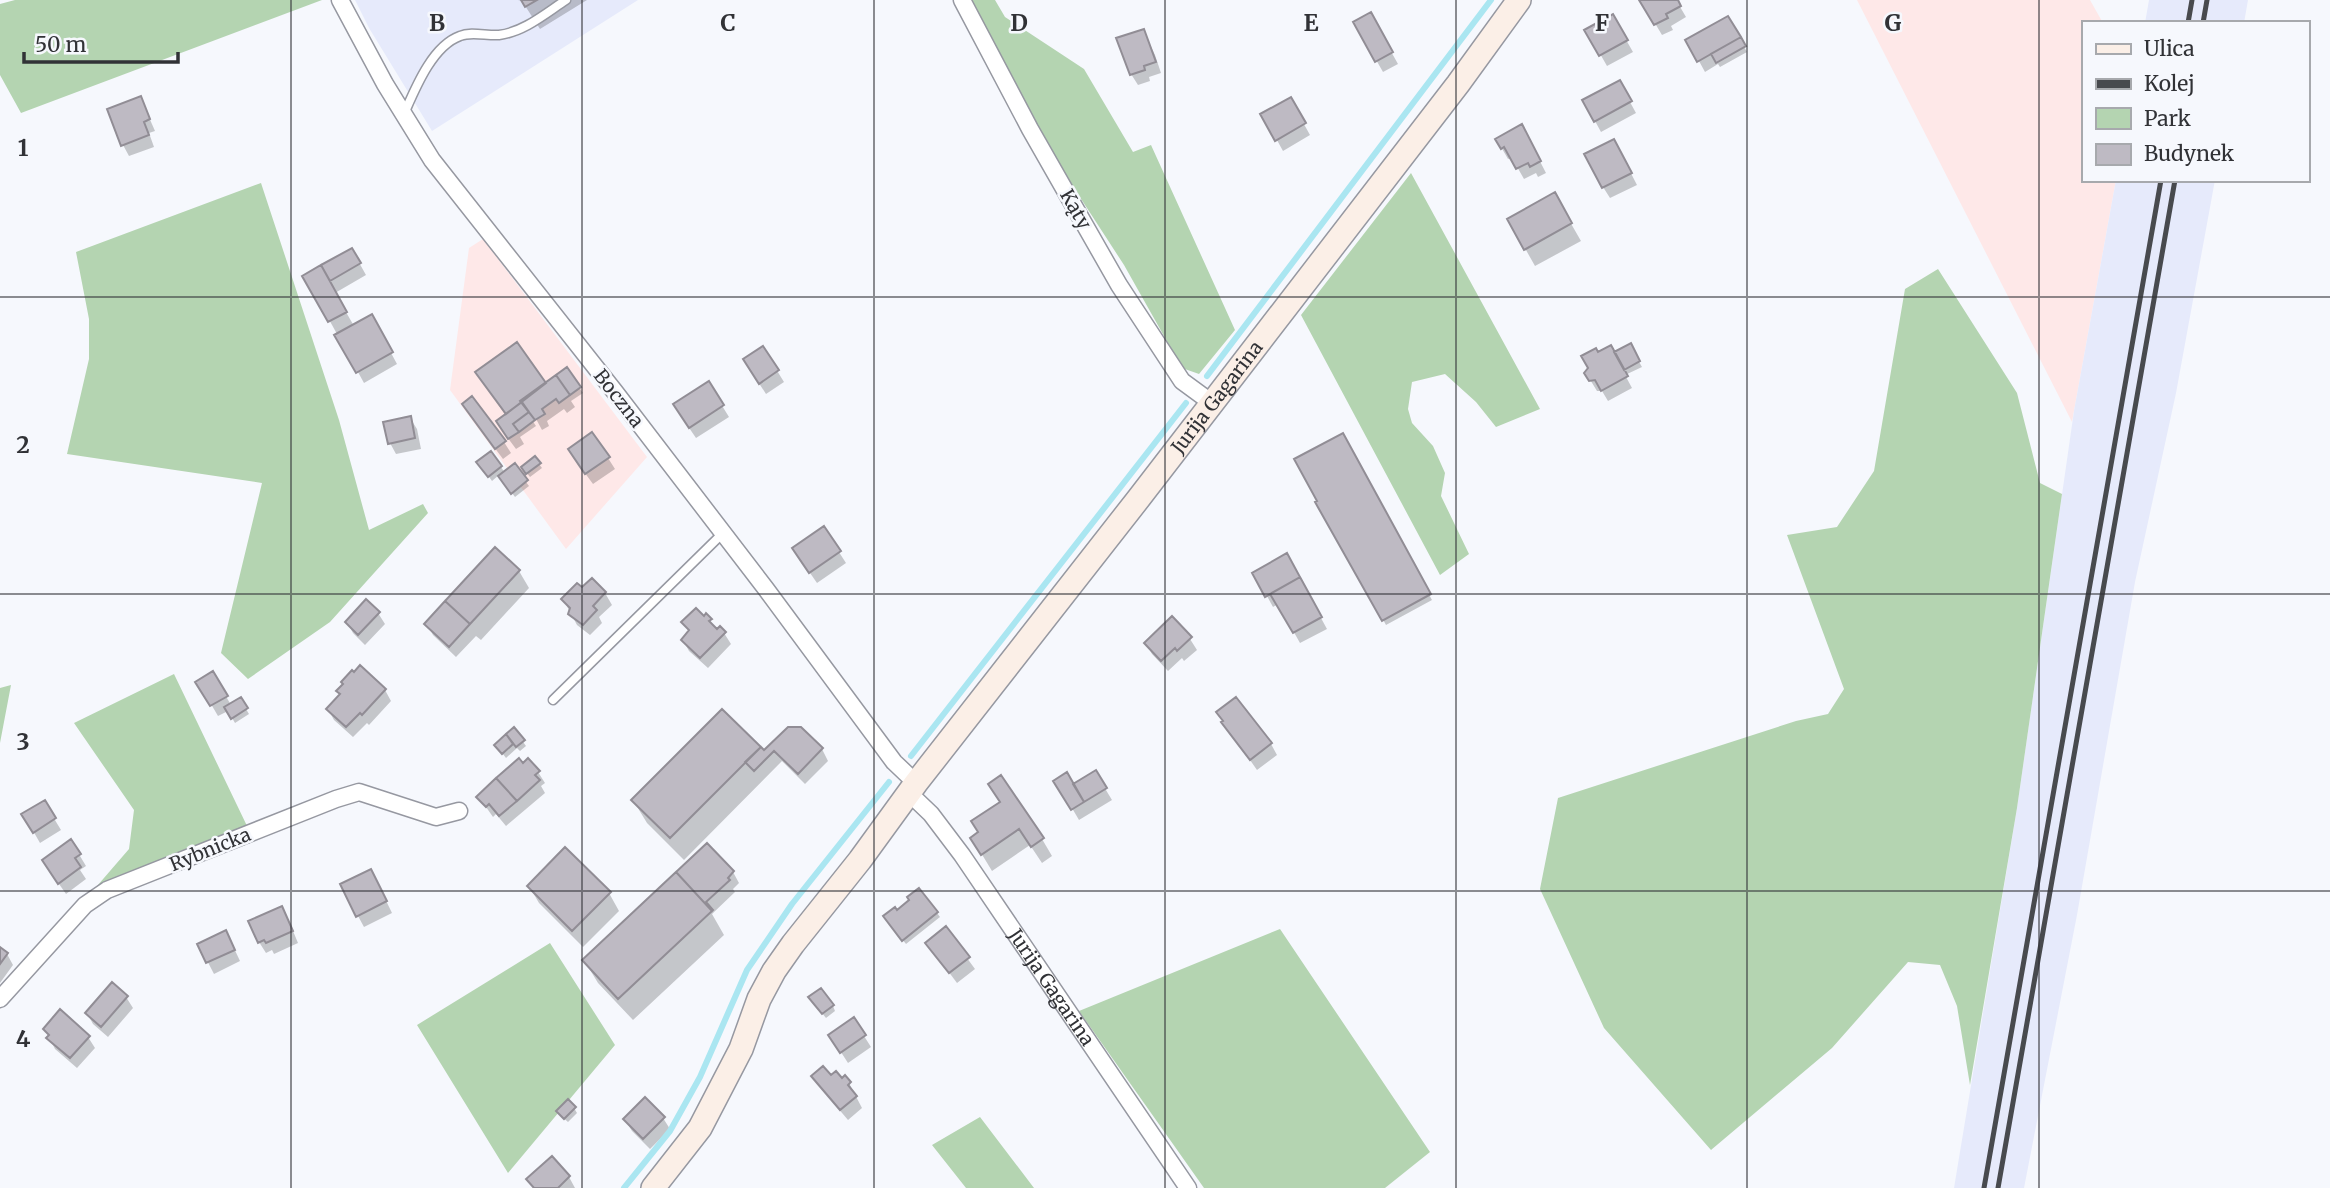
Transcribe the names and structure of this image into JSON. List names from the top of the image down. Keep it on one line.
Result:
{"streets":{"street":["Kąty","Boczna","Jurija Gagarina","Rybnicka"]},"crossings":[["Kąty","Jurija Gagarina"],["Boczna","Jurija Gagarina"]],"legend":["Ulica","Kolej","Park","Budynek"],"scale_bar":"50 m","grid":{"columns":["B","C","D","E","F","G"],"rows":["1","2","3","4"]}}
